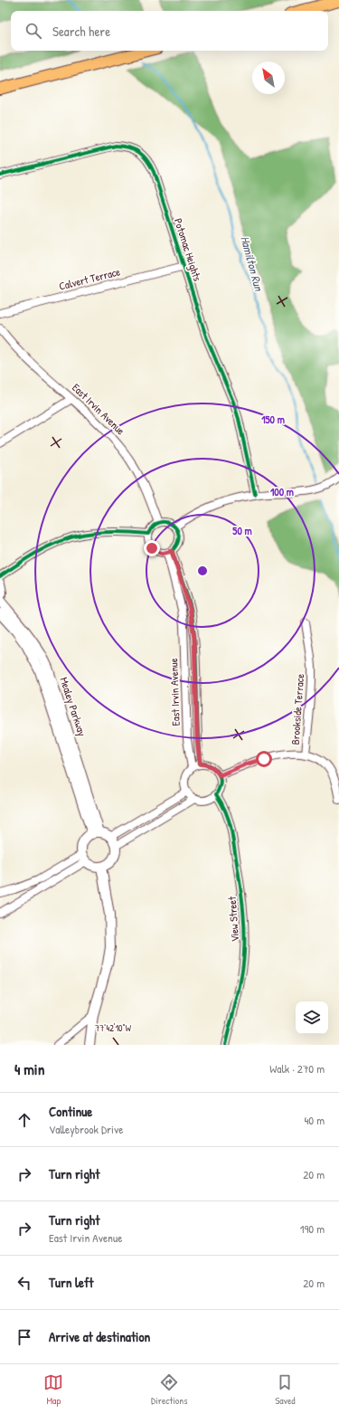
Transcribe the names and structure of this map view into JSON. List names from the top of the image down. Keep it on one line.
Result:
{"streets":{"street":["Potomac Heights","Calvert Terrace","East Irvin Avenue","Mealey Parkway","Brookside Terrace","View Street"]},"crossings":[["Potomac Heights","Calvert Terrace"],["East Irvin Avenue","View Street"]],"water":["Hamilton Run"],"north":"top left","page":{"search":"Search here","heading":["4 min","Walk · 270 m"],"list":[["Continue","Valleybrook Drive","40 m"],["Turn right","20 m"],["Turn right","East Irvin Avenue","190 m"],["Turn left","20 m"],"Arrive at destination"],"nav":["Map","Directions","Saved"]},"coordinates":["77°42'10\"W"],"rings":["150 m","100 m","50 m"]}
